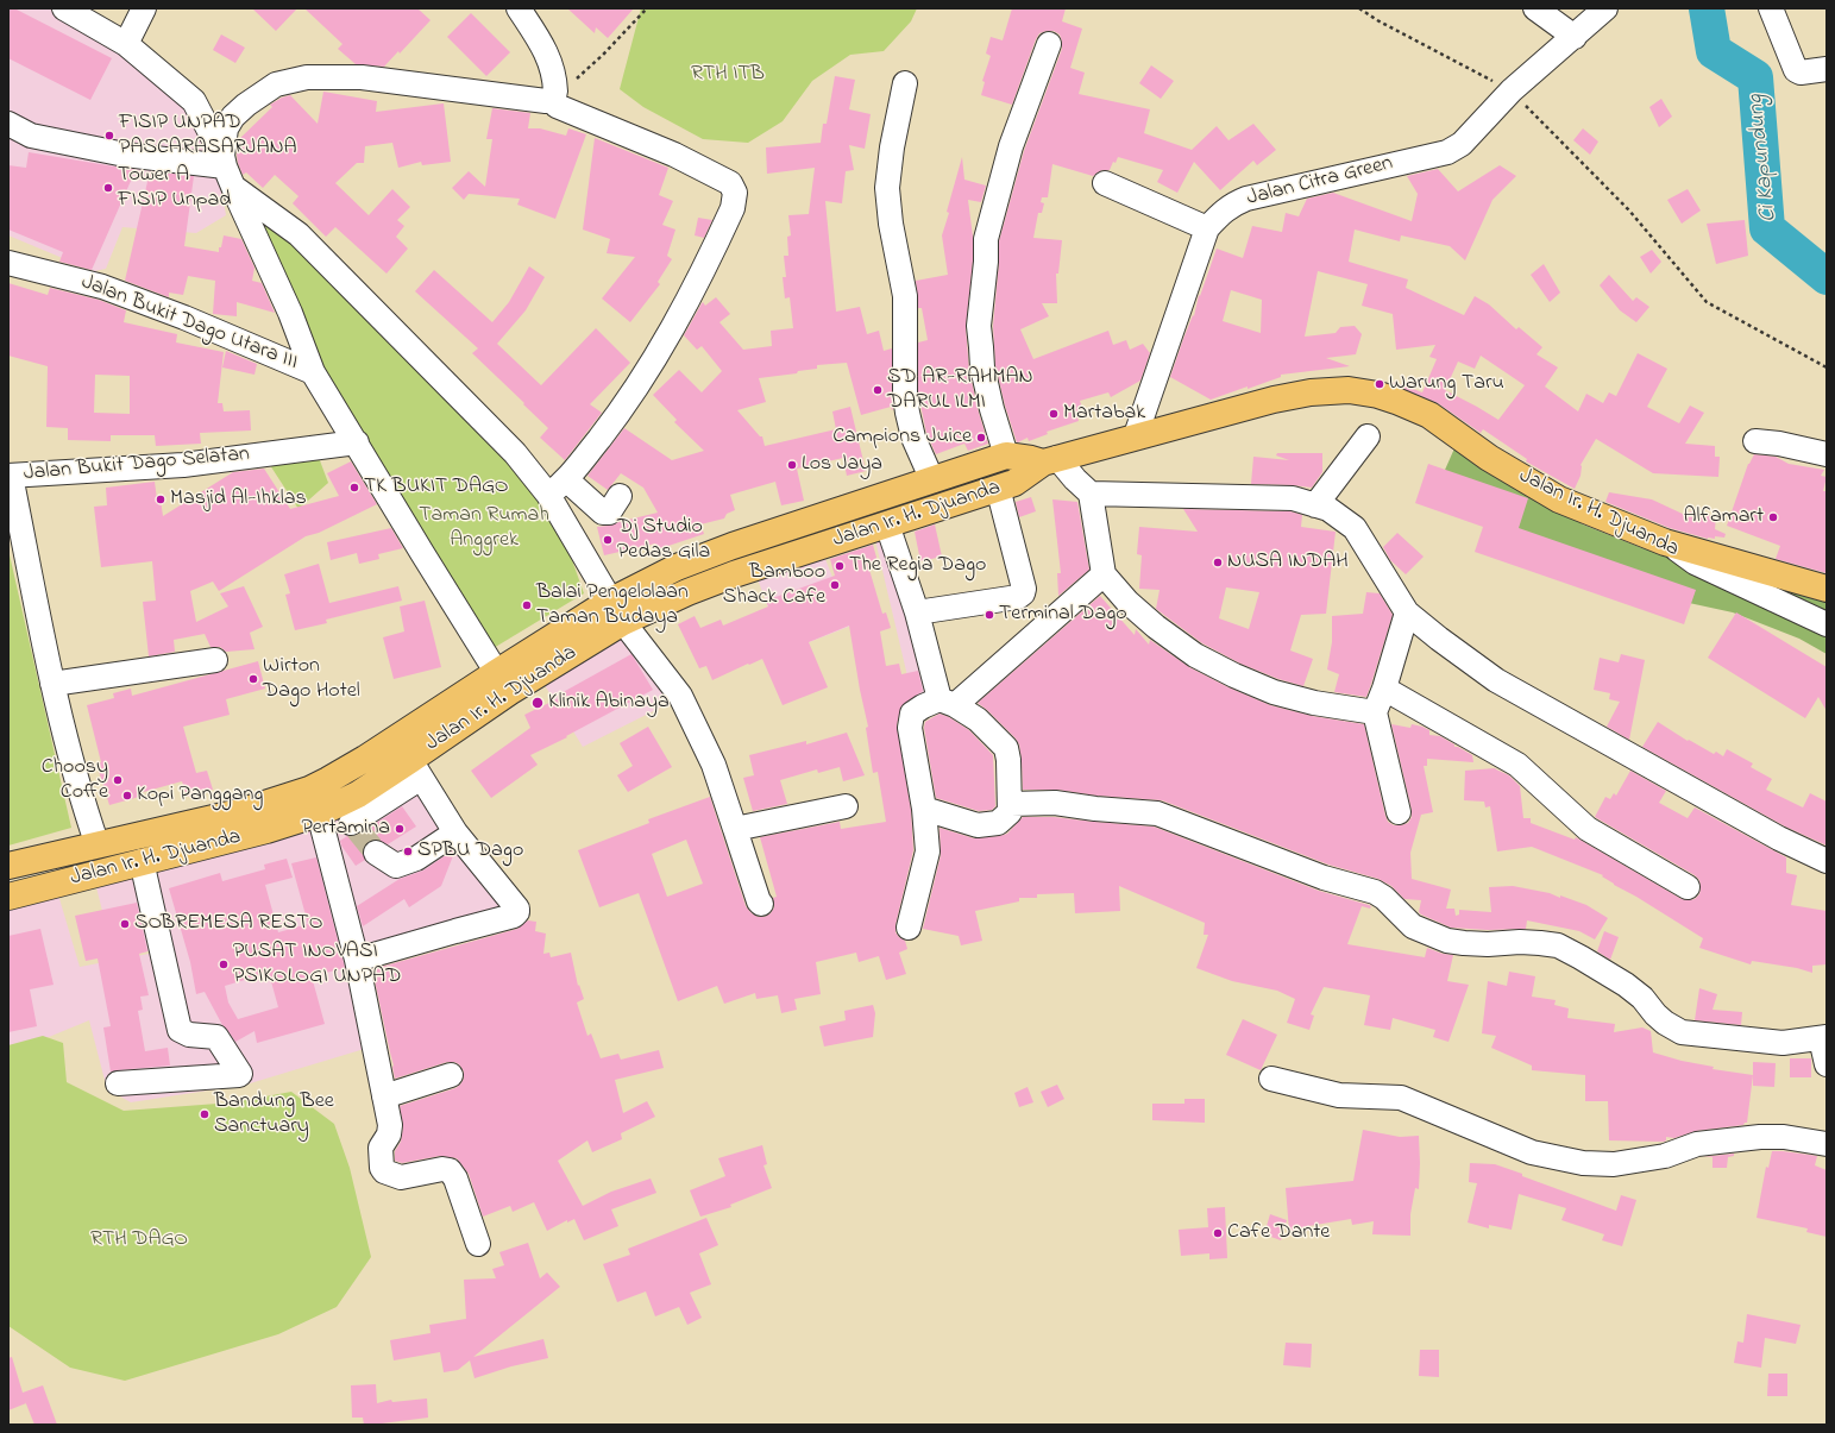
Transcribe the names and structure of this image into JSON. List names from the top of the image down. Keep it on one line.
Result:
{"streets":{"main road":["Jalan Ir. H. Djuanda"],"street":["Jalan Citra Green","Jalan Bukit Dago Utara III","Jalan Bukit Dago Selatan"]},"crossings":[["Jalan Citra Green","Jalan Ir. H. Djuanda"],["Jalan Bukit Dago Selatan","Jalan Ir. H. Djuanda"]],"water":["Ci Kapundung"],"parks":["RTH ITB","Taman Rumah Anggrek","RTH DAGO"],"places":["FISIP UNPAD PASCARASARJANA","Tower A FISIP Unpad","Warung Taru","SD AR-RAHMAN DARUL ILMI","Martabak","Campions Juice","Los Jaya","TK BUKIT DAGO","Masjid Al-Ihklas","Alfamart","Dj Studio Pedas Gila","NUSA INDAH","The Regia Dago","Bamboo Shack Cafe","Balai Pengelolaan Taman Budaya","Terminal Dago","Wirton Dago Hotel","Klinik Abinaya","Choosy Coffe","Kopi Panggang","Pertamina","SPBU Dago","SOBREMESA RESTO","PUSAT INOVASI PSIKOLOGI UNPAD","Bandung Bee Sanctuary","Cafe Dante"]}
